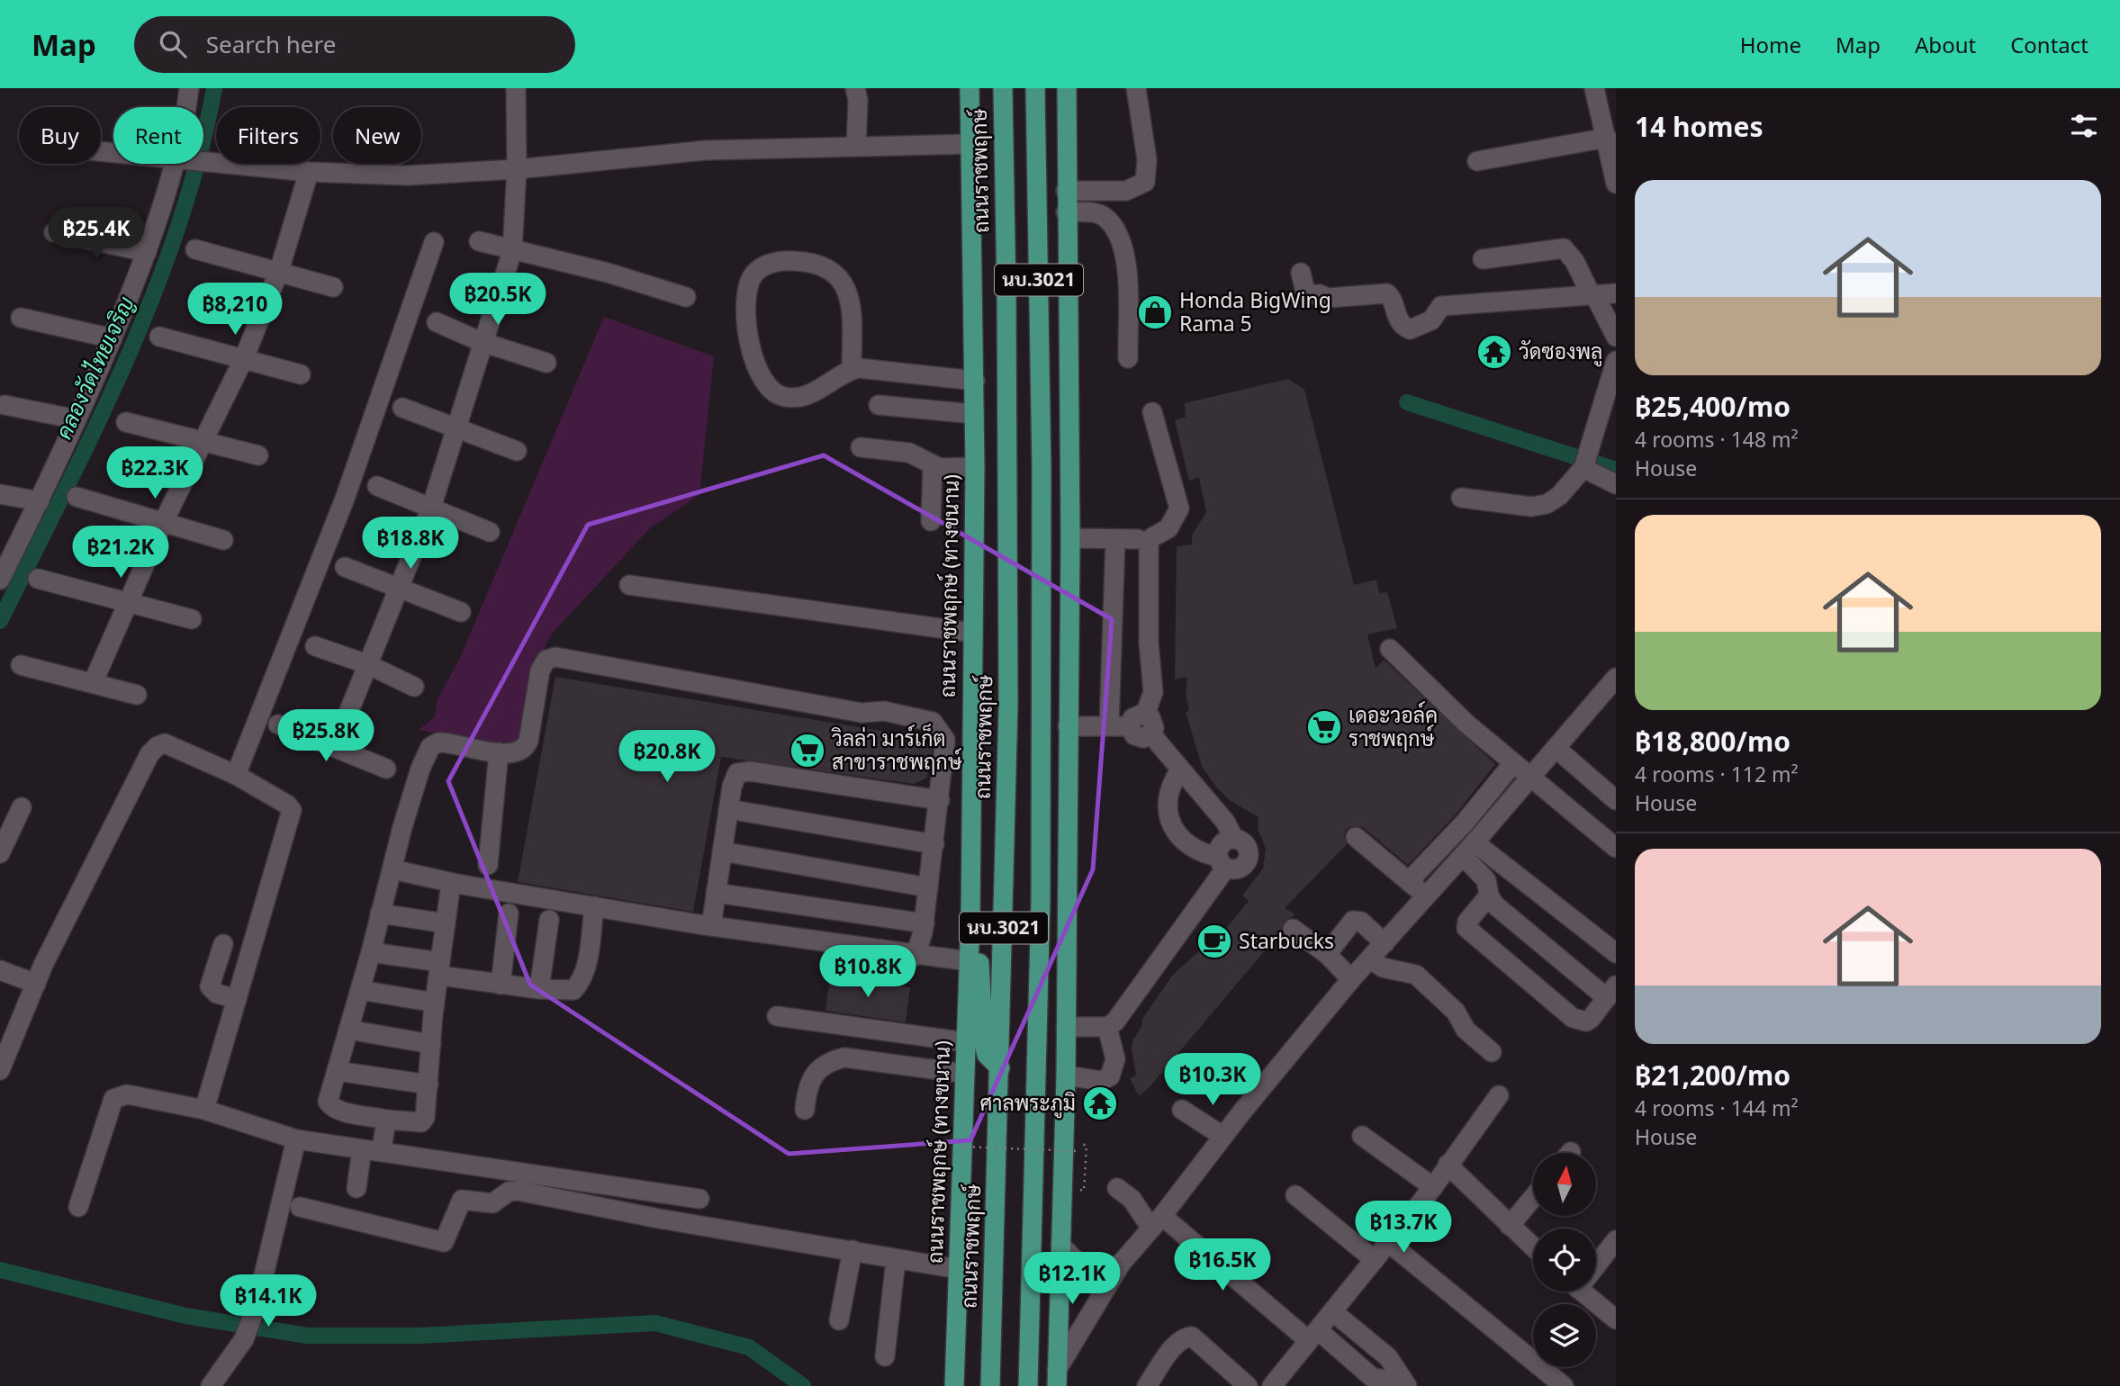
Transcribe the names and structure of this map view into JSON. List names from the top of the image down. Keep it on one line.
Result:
{"streets":{"main road":["ถนนราชพฤกษ์","นบ.3021","ถนนราชพฤกษ์ (ทางขนาน)"]},"water":["คลองวัดไทยเจริญ"],"places":{"shop":["Honda BigWing Rama 5"],"temple":["วัดซองพลู","ศาลพระภูมิ"],"supermarket":["เดอะวอล์ค ราชพฤกษ์","วิลล่า มาร์เก็ต สาขาราชพฤกษ์"],"cafe":["Starbucks"]},"north":"top","page":{"header":"Map","search":"Search here","nav":["Home","Map","About","Contact"],"heading":"14 homes","chip":["Buy","Rent","Filters","New"],"list":[{"name":"฿25,400/mo","note":"4 rooms · 148 m² · House"},{"name":"฿18,800/mo","note":"4 rooms · 112 m² · House"},{"name":"฿21,200/mo","note":"4 rooms · 144 m² · House"}],"price":["฿25.4K","฿20.5K","฿8,210","฿22.3K","฿18.8K","฿21.2K","฿25.8K","฿20.8K","฿10.8K","฿10.3K","฿13.7K","฿16.5K","฿12.1K","฿14.1K"]}}
